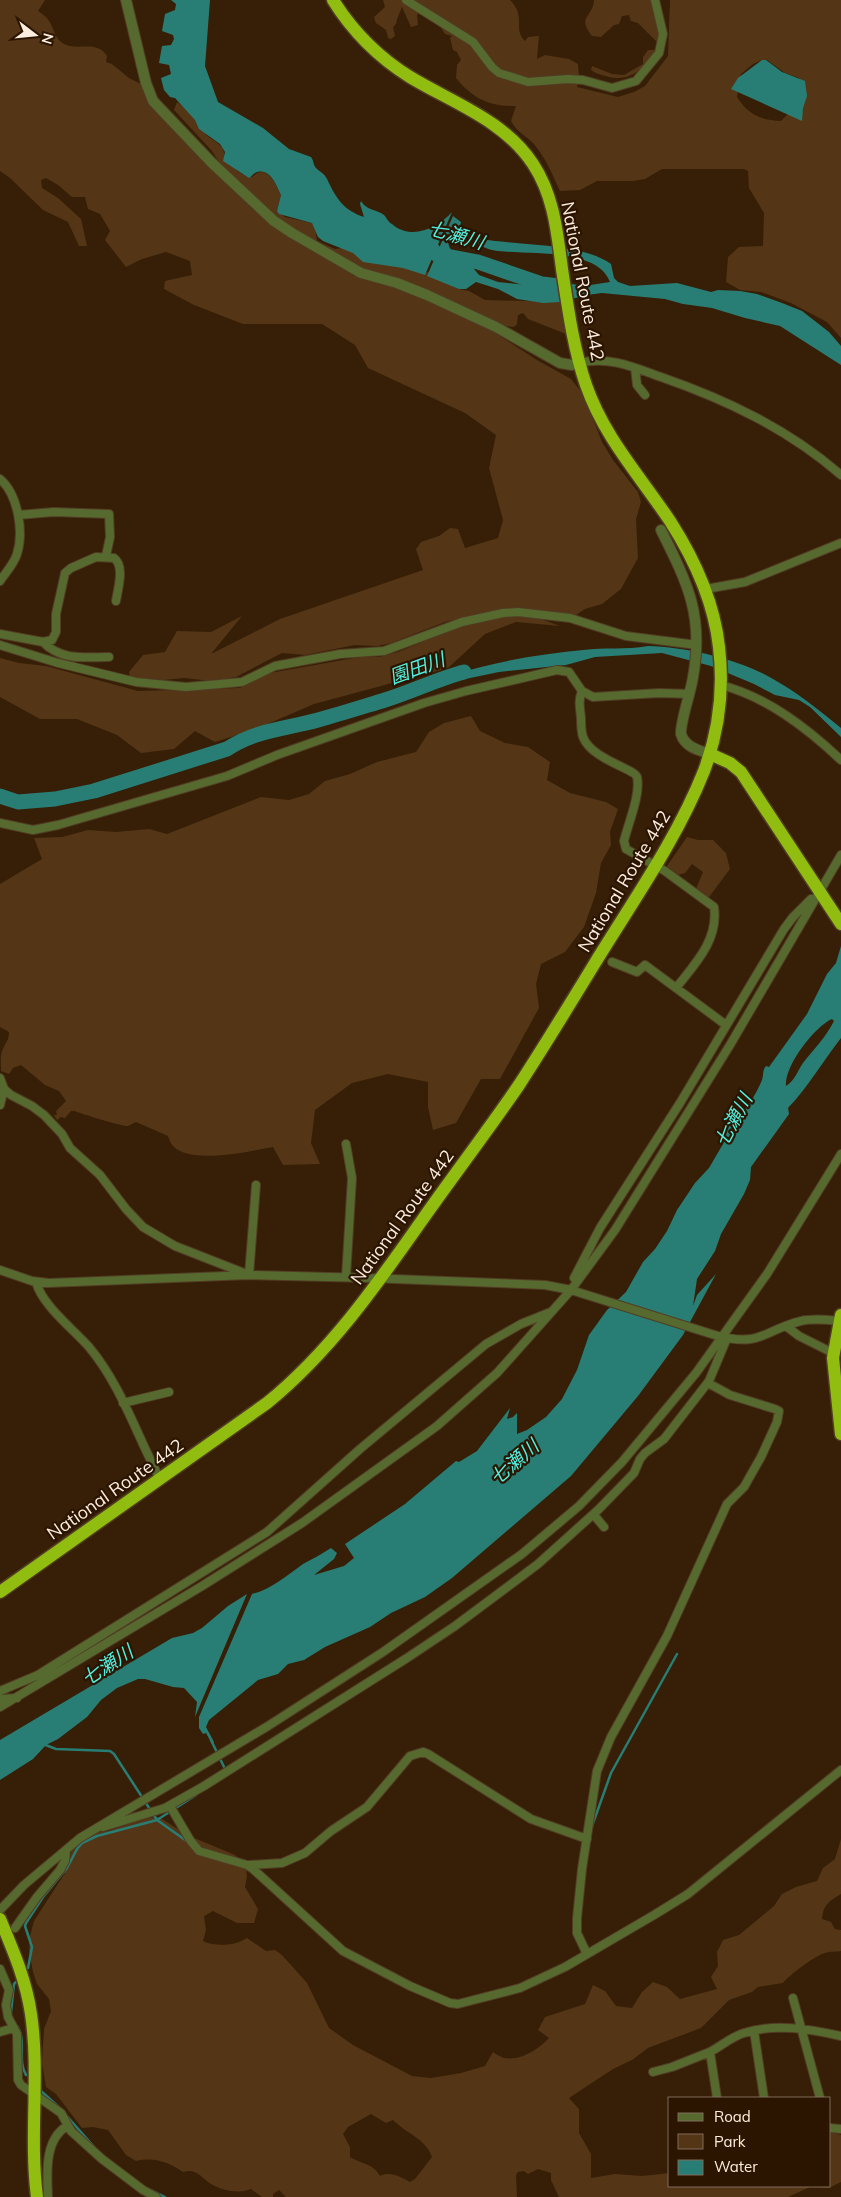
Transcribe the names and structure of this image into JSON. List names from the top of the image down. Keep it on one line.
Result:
{"streets":{"highway":["National Route 442"]},"water":["七瀬川","園田川"],"legend":["Road","Park","Water"],"north":"right"}
